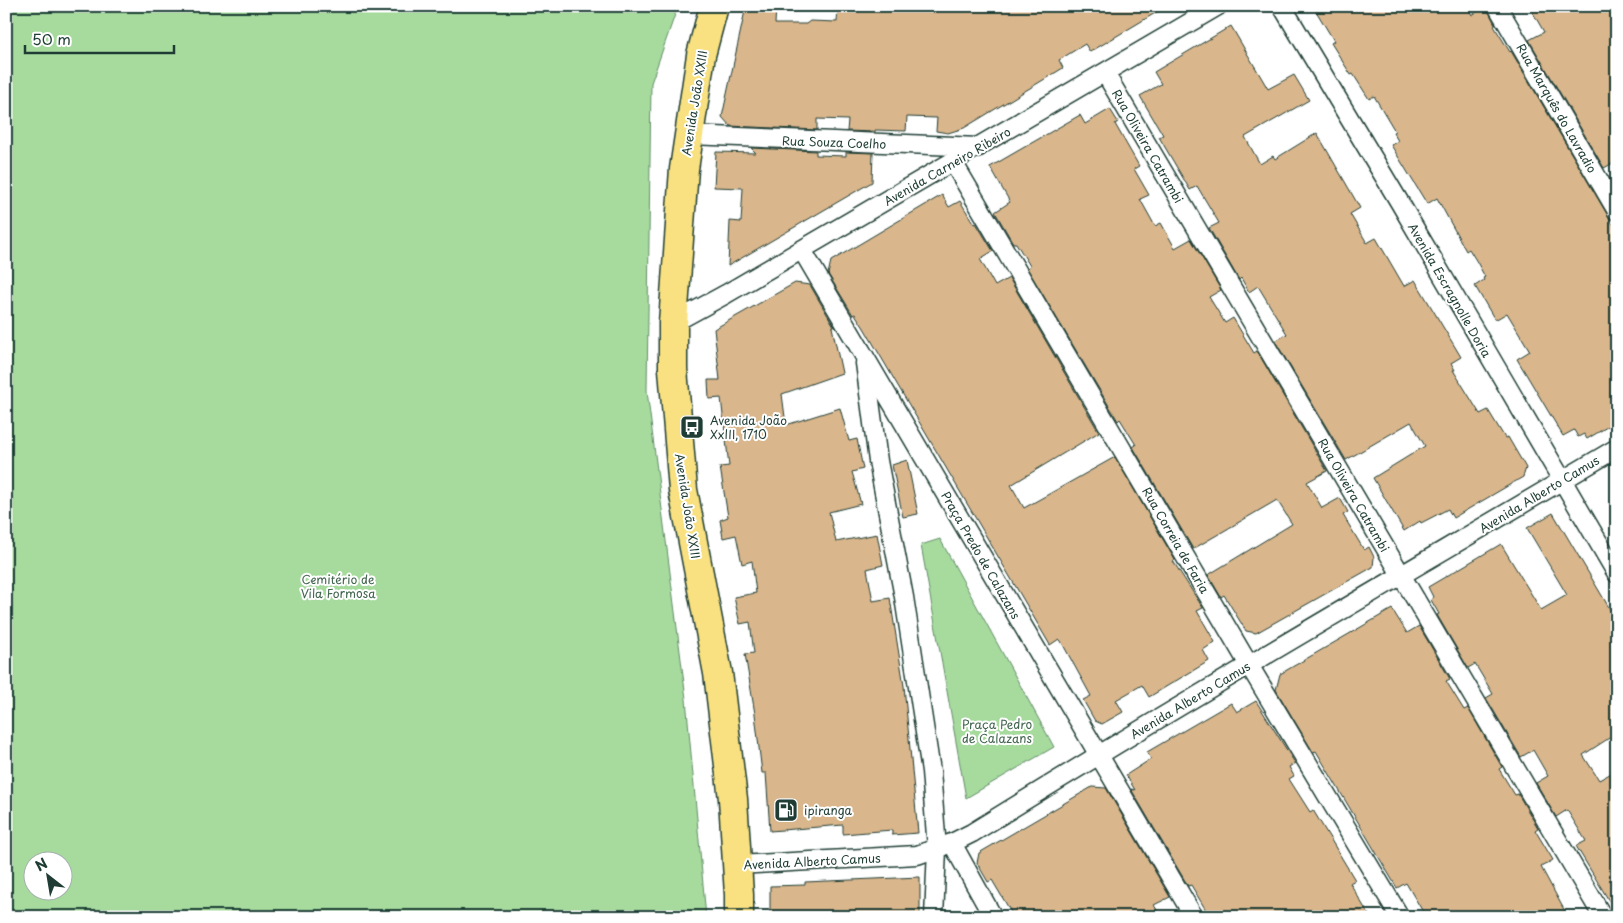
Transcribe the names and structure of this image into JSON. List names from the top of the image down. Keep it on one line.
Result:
{"streets":{"main road":["Avenida João XXIII"],"street":["Rua Marquês do Lavradio","Rua Souza Coelho","Rua Oliveira Catrambi","Avenida Carneiro Ribeiro","Avenida Escragnolle Doria","Avenida Alberto Camus","Rua Correia de Faria","Praça Predo de Calazans"]},"crossings":[["Avenida João XXIII","Rua Souza Coelho"],["Avenida João XXIII","Avenida Carneiro Ribeiro"],["Avenida João XXIII","Avenida Alberto Camus"],["Rua Souza Coelho","Avenida Carneiro Ribeiro"],["Rua Oliveira Catrambi","Avenida Carneiro Ribeiro"],["Rua Oliveira Catrambi","Avenida Alberto Camus"],["Avenida Carneiro Ribeiro","Rua Correia de Faria"],["Avenida Carneiro Ribeiro","Praça Predo de Calazans"],["Avenida Escragnolle Doria","Avenida Alberto Camus"],["Avenida Alberto Camus","Rua Correia de Faria"],["Avenida Alberto Camus","Praça Predo de Calazans"]],"parks":["Cemitério de Vila Formosa","Praça Pedro de Calazans"],"places":{"bus stop":["Avenida João XxIII, 1710"],"fuel station":["ipiranga"]},"scale_bar":"50 m","north":"top left"}
